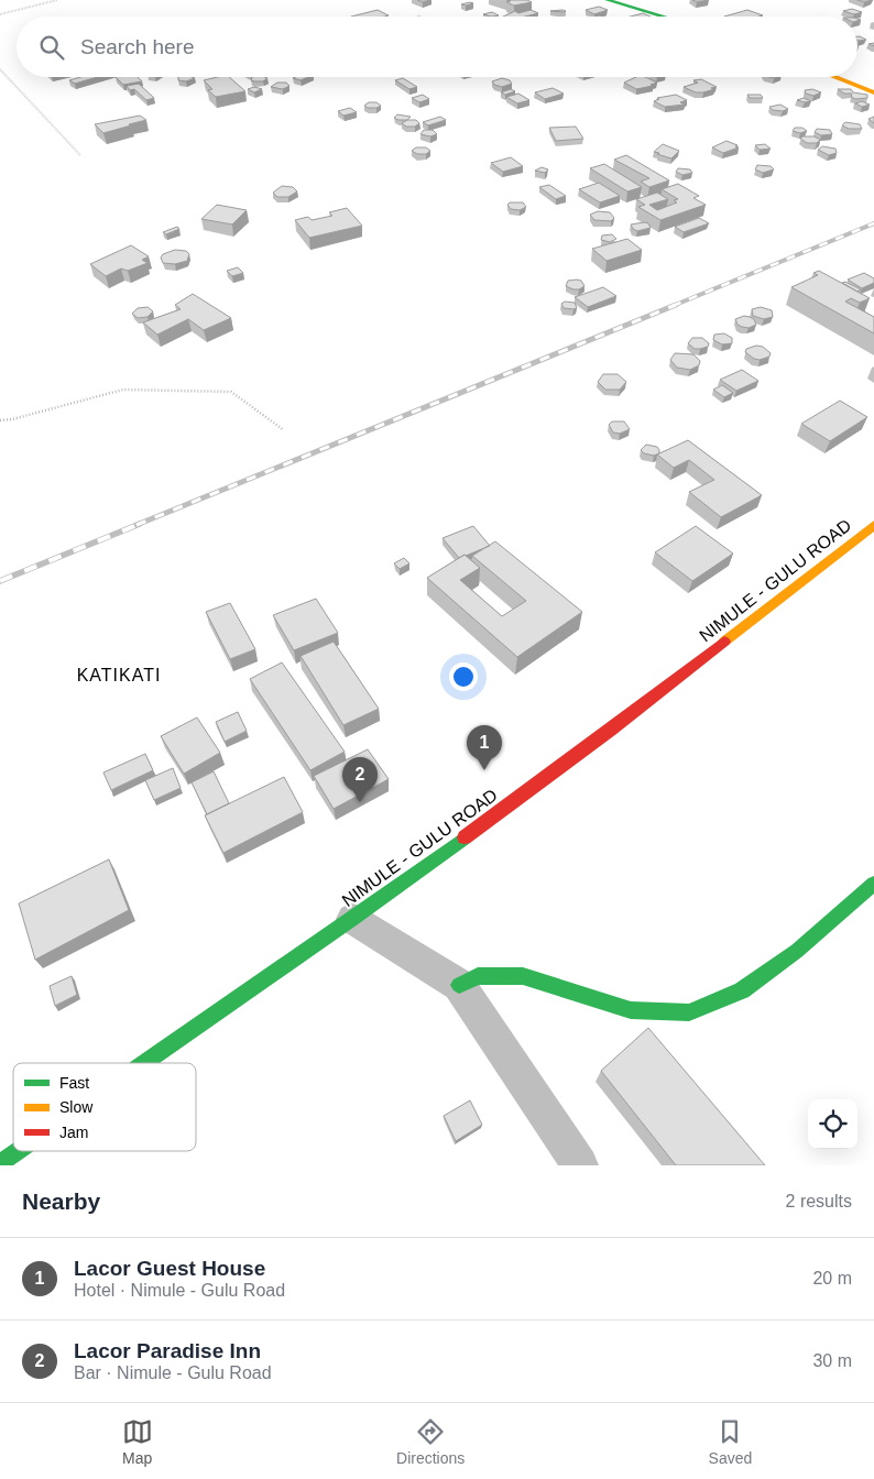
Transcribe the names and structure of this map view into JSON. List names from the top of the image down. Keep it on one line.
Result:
{"streets":{"main road":["NIMULE - GULU ROAD"]},"districts":["KATIKATI"],"legend":["Fast","Slow","Jam"],"page":{"search":"Search here","pins":["1","2"],"heading":["Nearby","2 results"],"list":[{"mark":"1","name":"Lacor Guest House","note":"Hotel · Nimule - Gulu Road","value":"20 m"},{"mark":"2","name":"Lacor Paradise Inn","note":"Bar · Nimule - Gulu Road","value":"30 m"}],"nav":["Map","Directions","Saved"]}}
